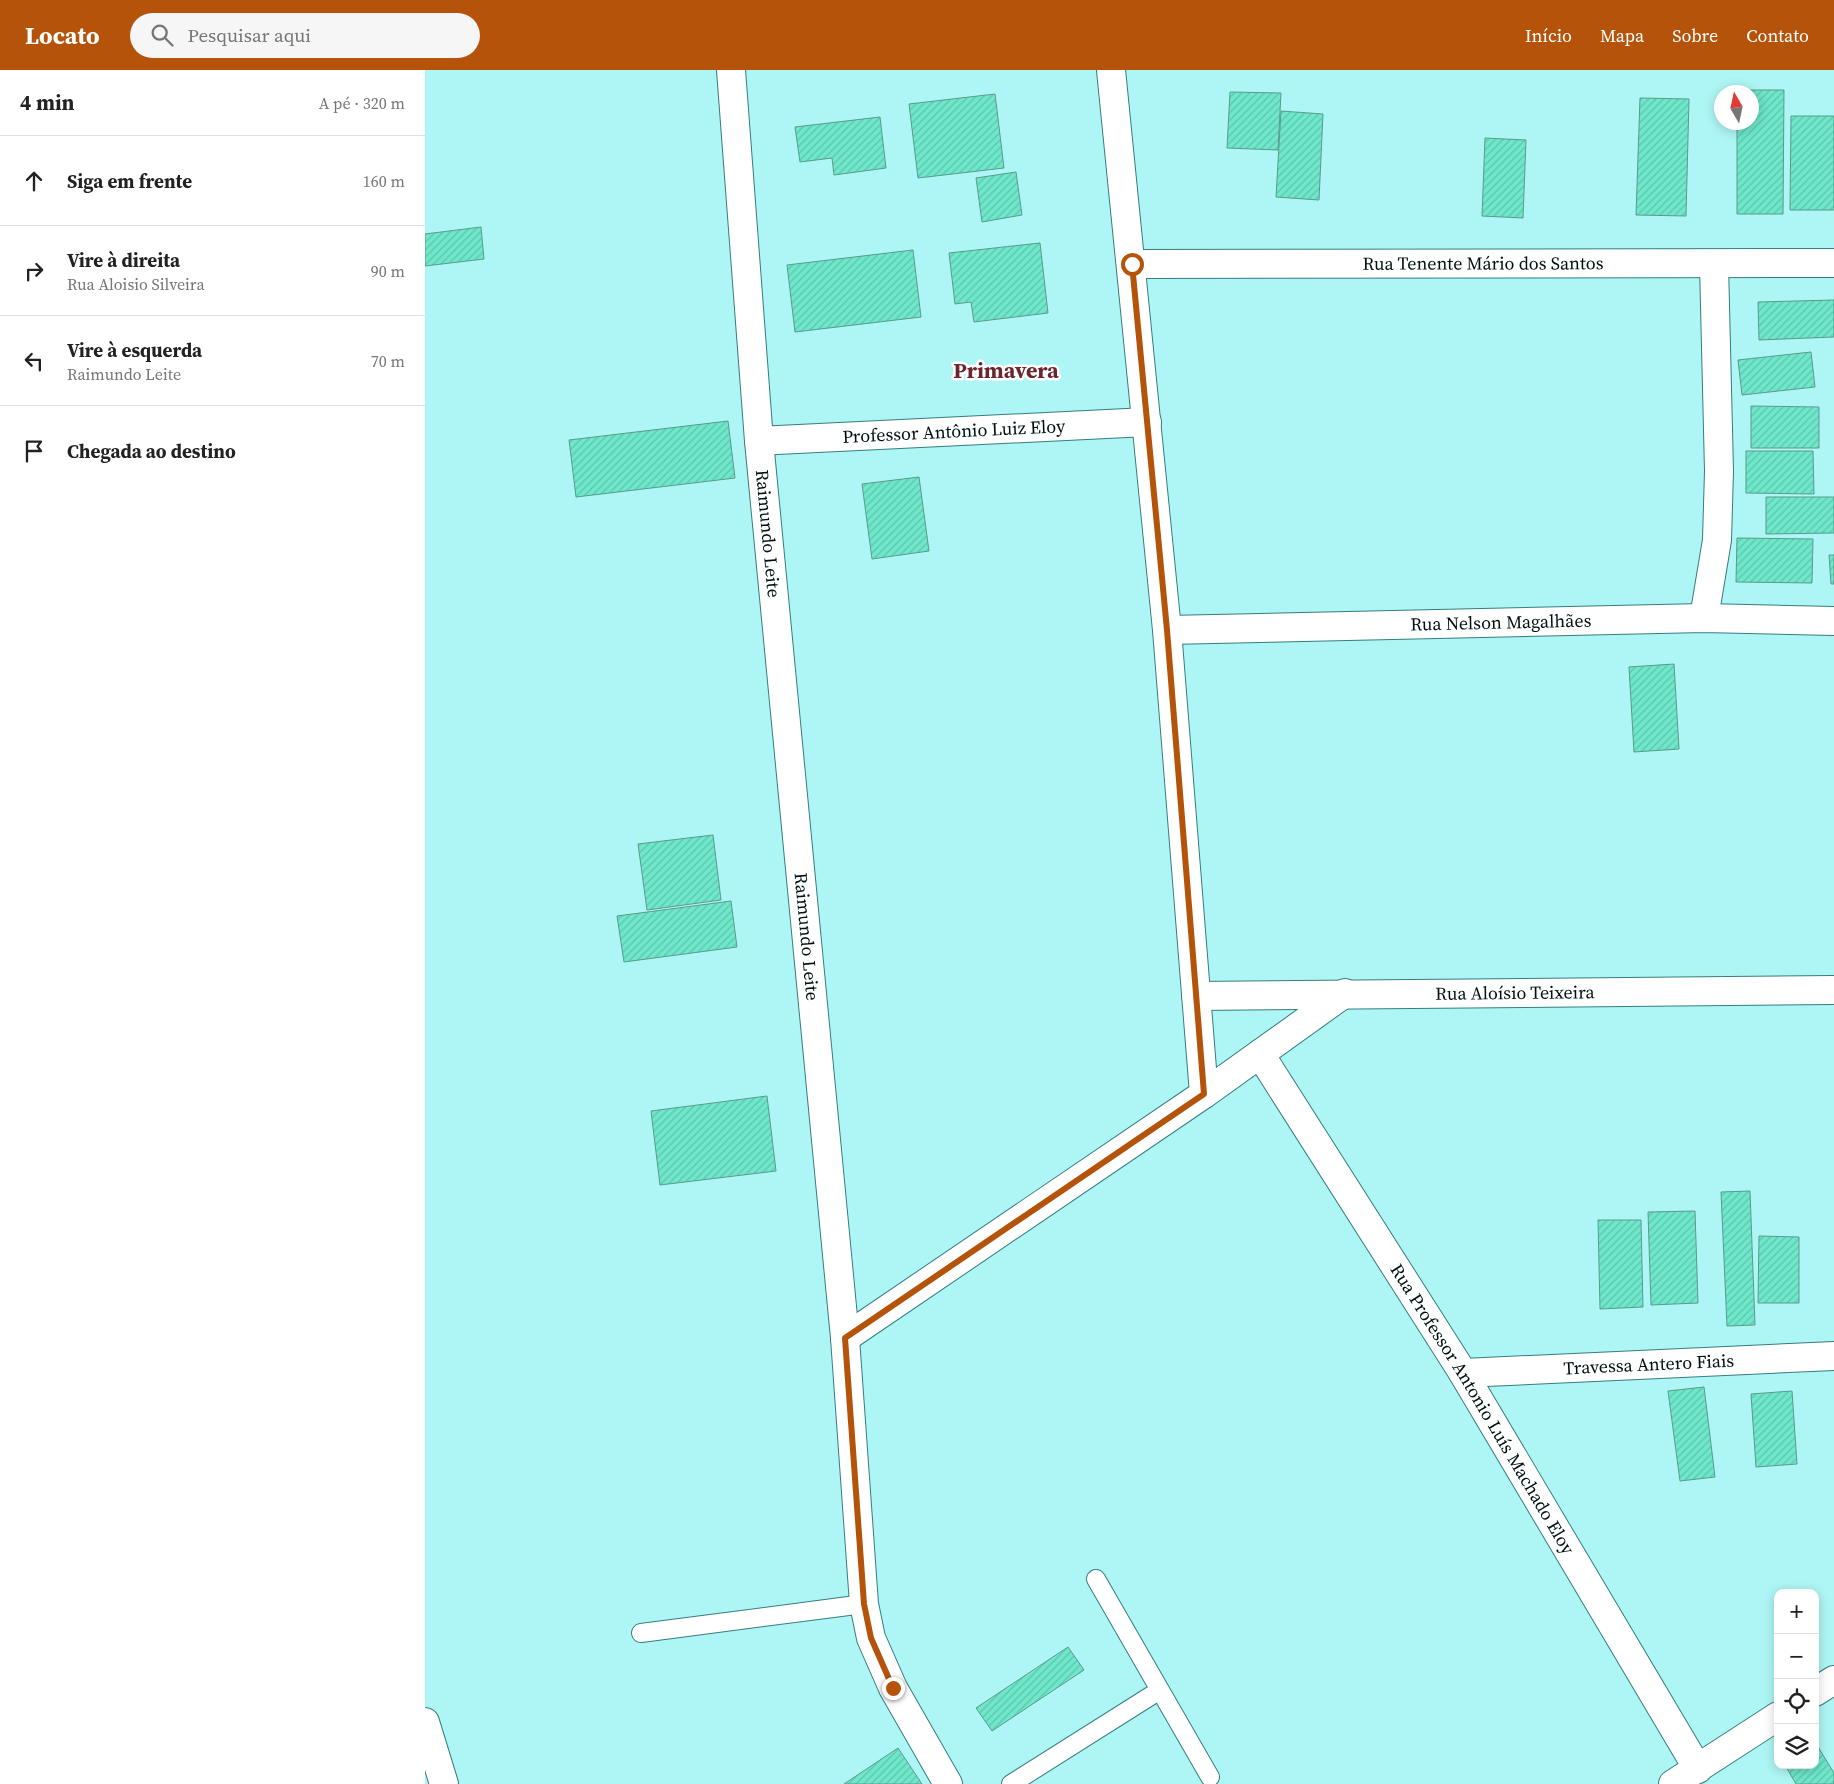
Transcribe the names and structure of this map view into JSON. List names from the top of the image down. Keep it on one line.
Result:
{"streets":{"street":["Rua Tenente Mário dos Santos","Professor Antônio Luiz Eloy","Raimundo Leite","Rua Nelson Magalhães","Rua Aloísio Teixeira","Travessa Antero Fiais","Rua Professor Antonio Luís Machado Eloy"]},"crossings":[["Professor Antônio Luiz Eloy","Raimundo Leite"],["Travessa Antero Fiais","Rua Professor Antonio Luís Machado Eloy"]],"districts":["Primavera"],"north":"top","page":{"header":"Locato","search":"Pesquisar aqui","nav":["Início","Mapa","Sobre","Contato"],"heading":["4 min","A pé · 320 m"],"list":[["Siga em frente","160 m"],["Vire à direita","Rua Aloisio Silveira","90 m"],["Vire à esquerda","Raimundo Leite","70 m"],"Chegada ao destino"],"map_buttons":["+","−"]}}
